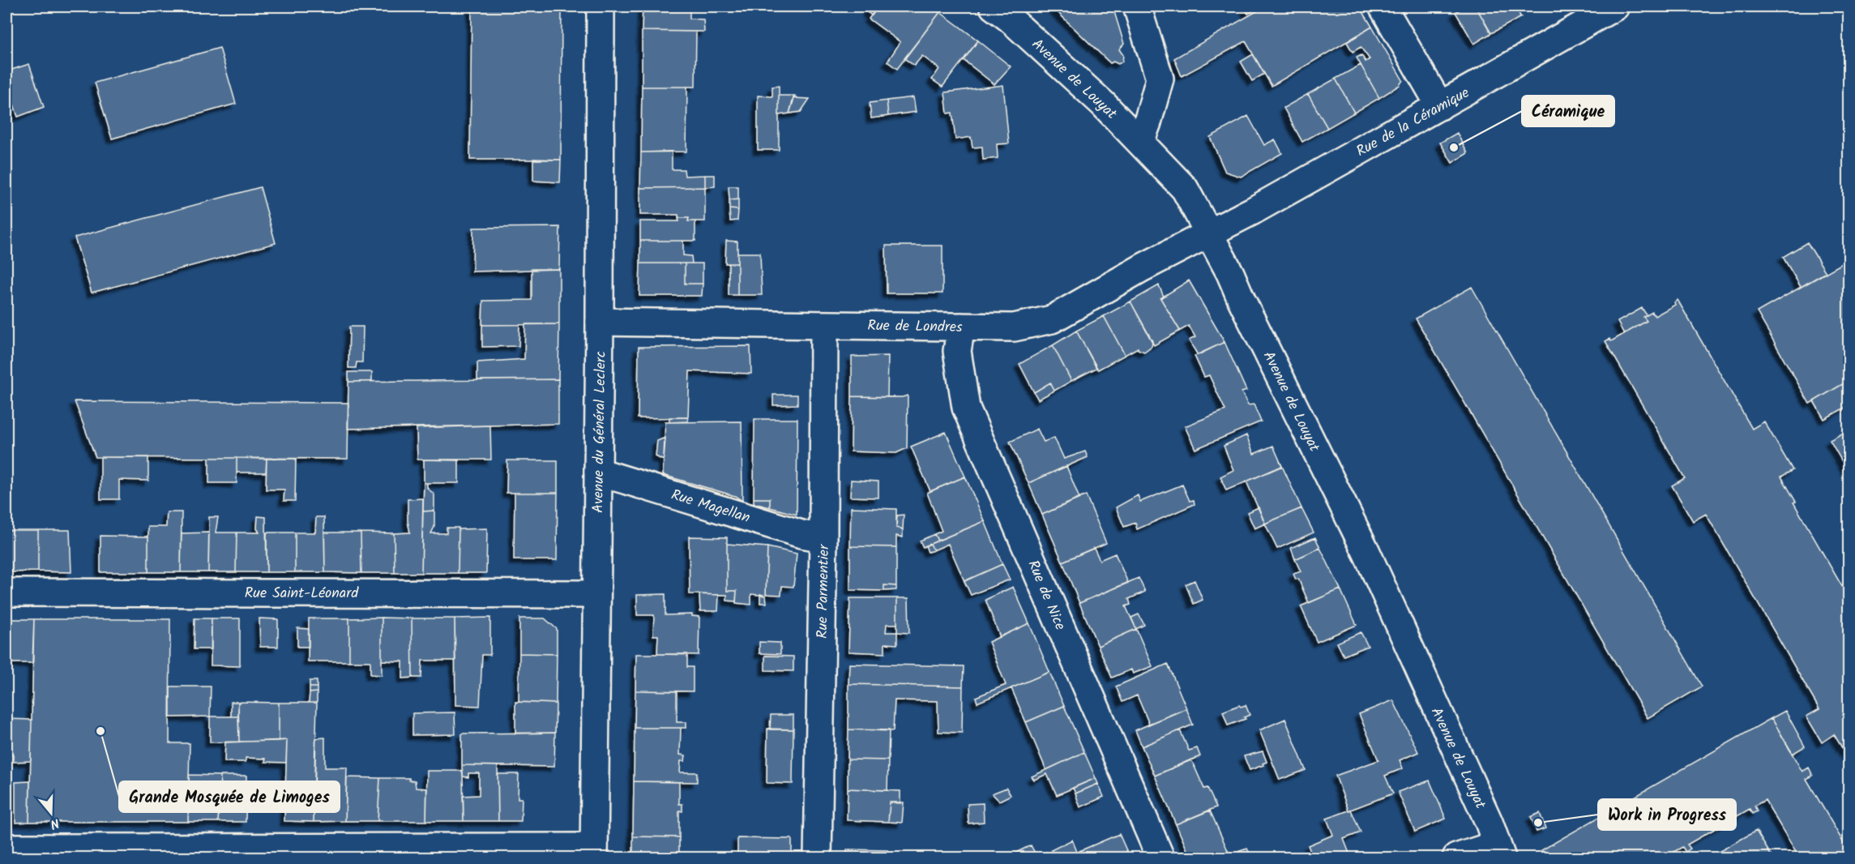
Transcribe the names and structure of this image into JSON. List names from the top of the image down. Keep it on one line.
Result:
{"streets":{"street":["Avenue de Louyat","Rue de la Céramique","Rue de Londres","Avenue du Général Leclerc","Rue Magellan","Rue Parmentier","Rue Saint-Léonard","Rue de Nice"]},"crossings":[["Avenue de Louyat","Rue de la Céramique"],["Avenue de Louyat","Rue de Londres"],["Rue de la Céramique","Rue de Londres"],["Rue de Londres","Avenue du Général Leclerc"],["Rue de Londres","Rue Parmentier"],["Rue de Londres","Rue de Nice"],["Avenue du Général Leclerc","Rue Magellan"],["Avenue du Général Leclerc","Rue Saint-Léonard"],["Rue Magellan","Rue Parmentier"]],"places":["Céramique","Grande Mosquée de Limoges","Work in Progress"],"north":"bottom"}
